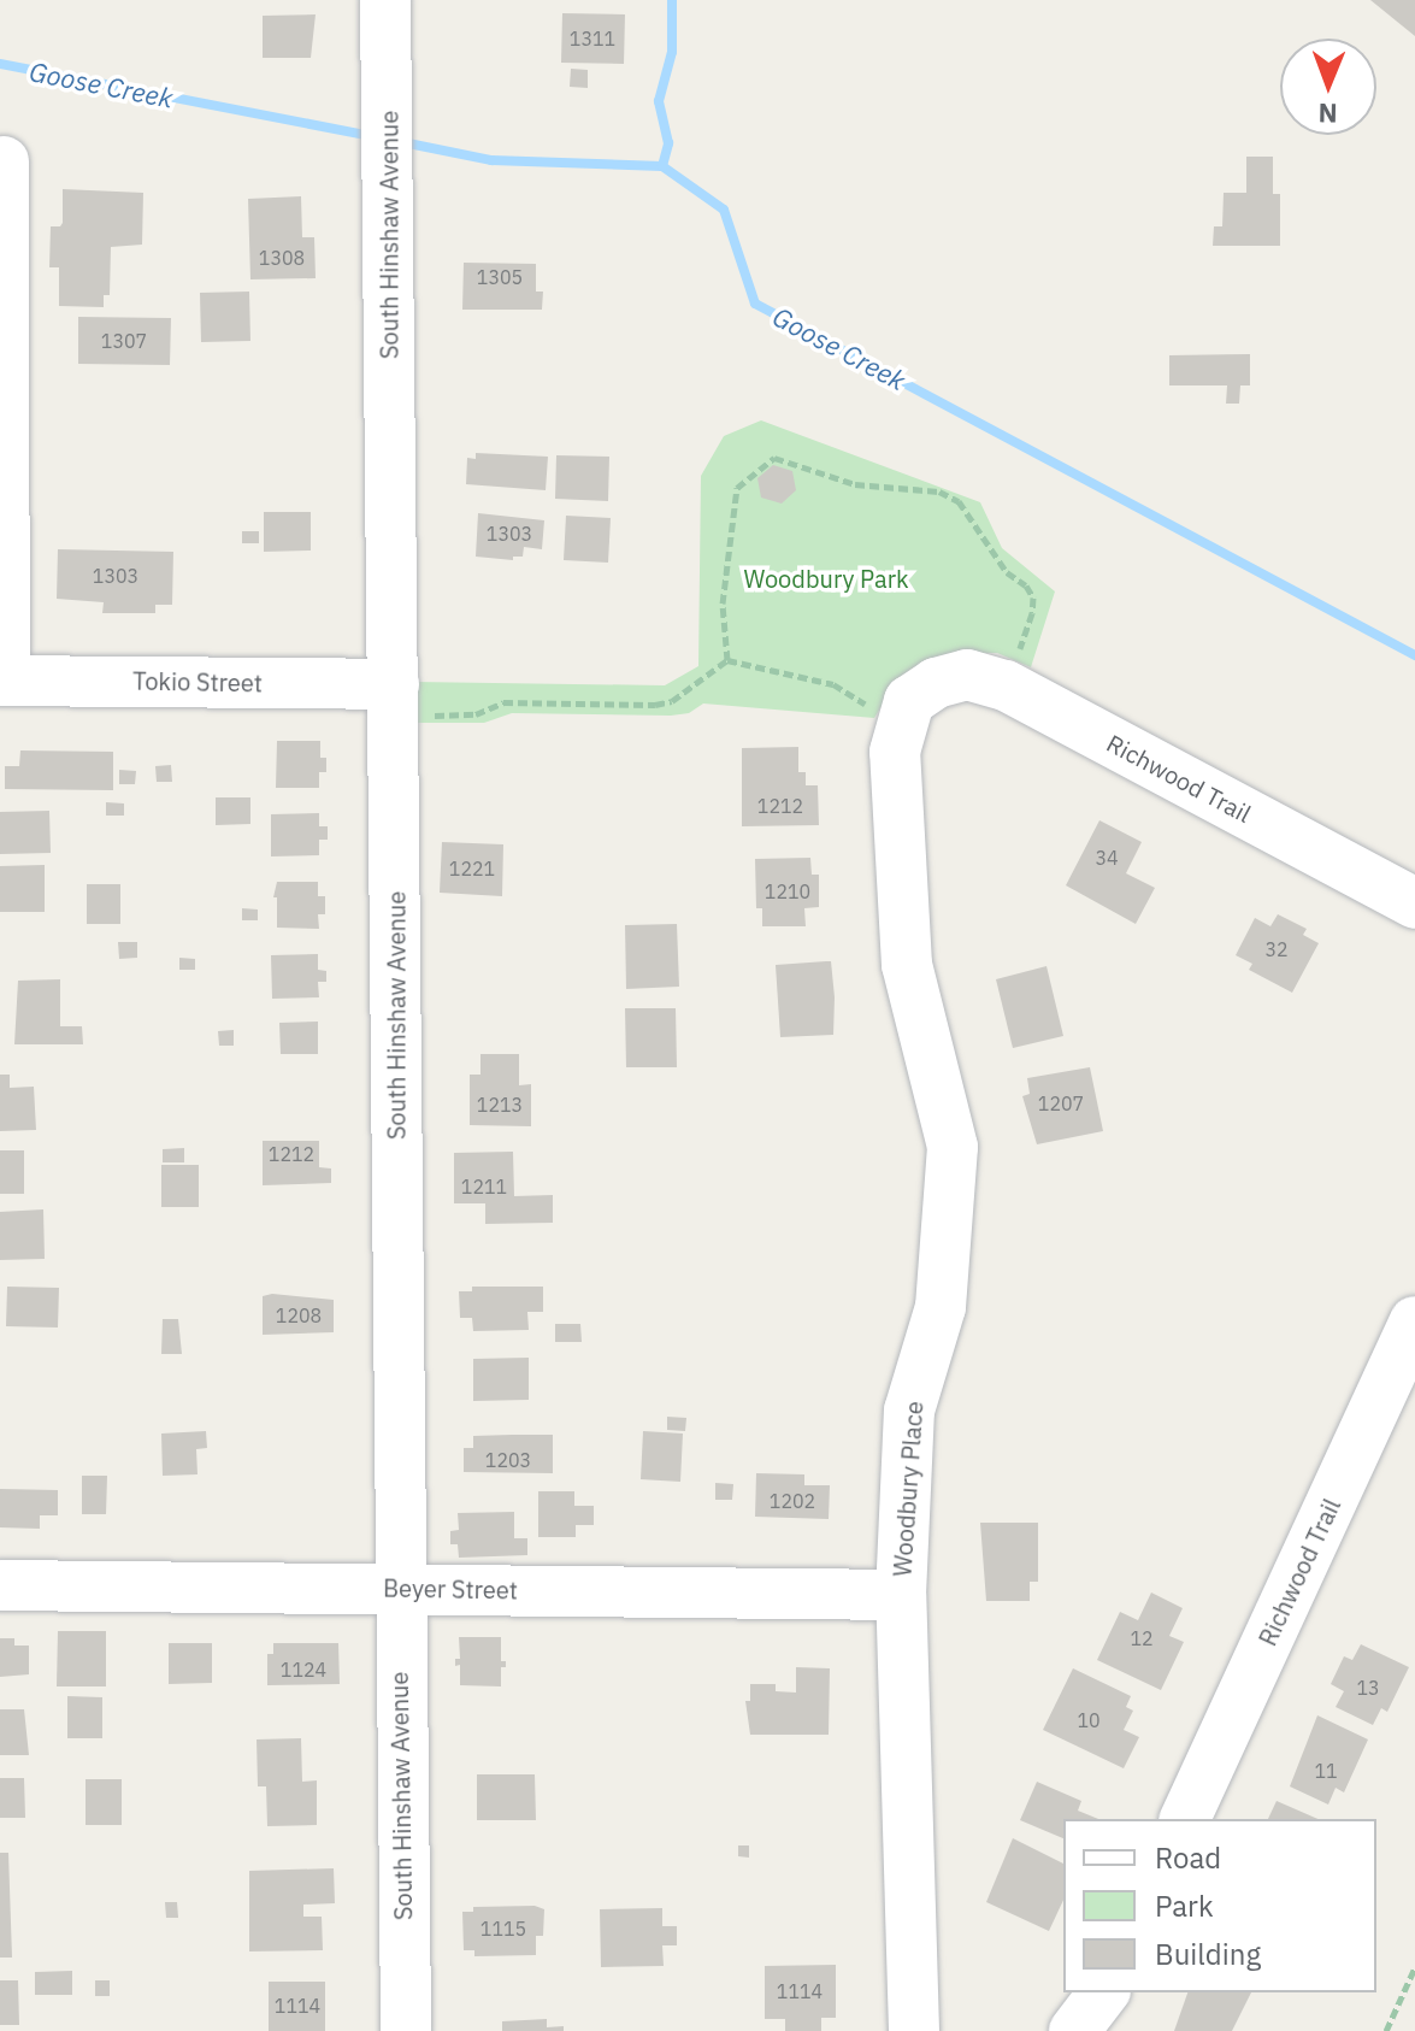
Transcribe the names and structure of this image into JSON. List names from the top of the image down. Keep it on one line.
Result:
{"streets":{"street":["South Hinshaw Avenue","Tokio Street","Richwood Trail","Woodbury Place","Beyer Street"]},"crossings":[["South Hinshaw Avenue","Tokio Street"],["South Hinshaw Avenue","Beyer Street"],["Richwood Trail","Woodbury Place"],["Woodbury Place","Beyer Street"]],"water":["Goose Creek"],"parks":["Woodbury Park"],"house_numbers":["1311","1308","1305","1307","1303","1303","1212","34","1221","1210","32","1207","1213","1212","1211","1208","1203","1202","12","1124","13","10","11","1115","1114","1114"],"legend":["Road","Park","Building"],"north":"bottom"}
